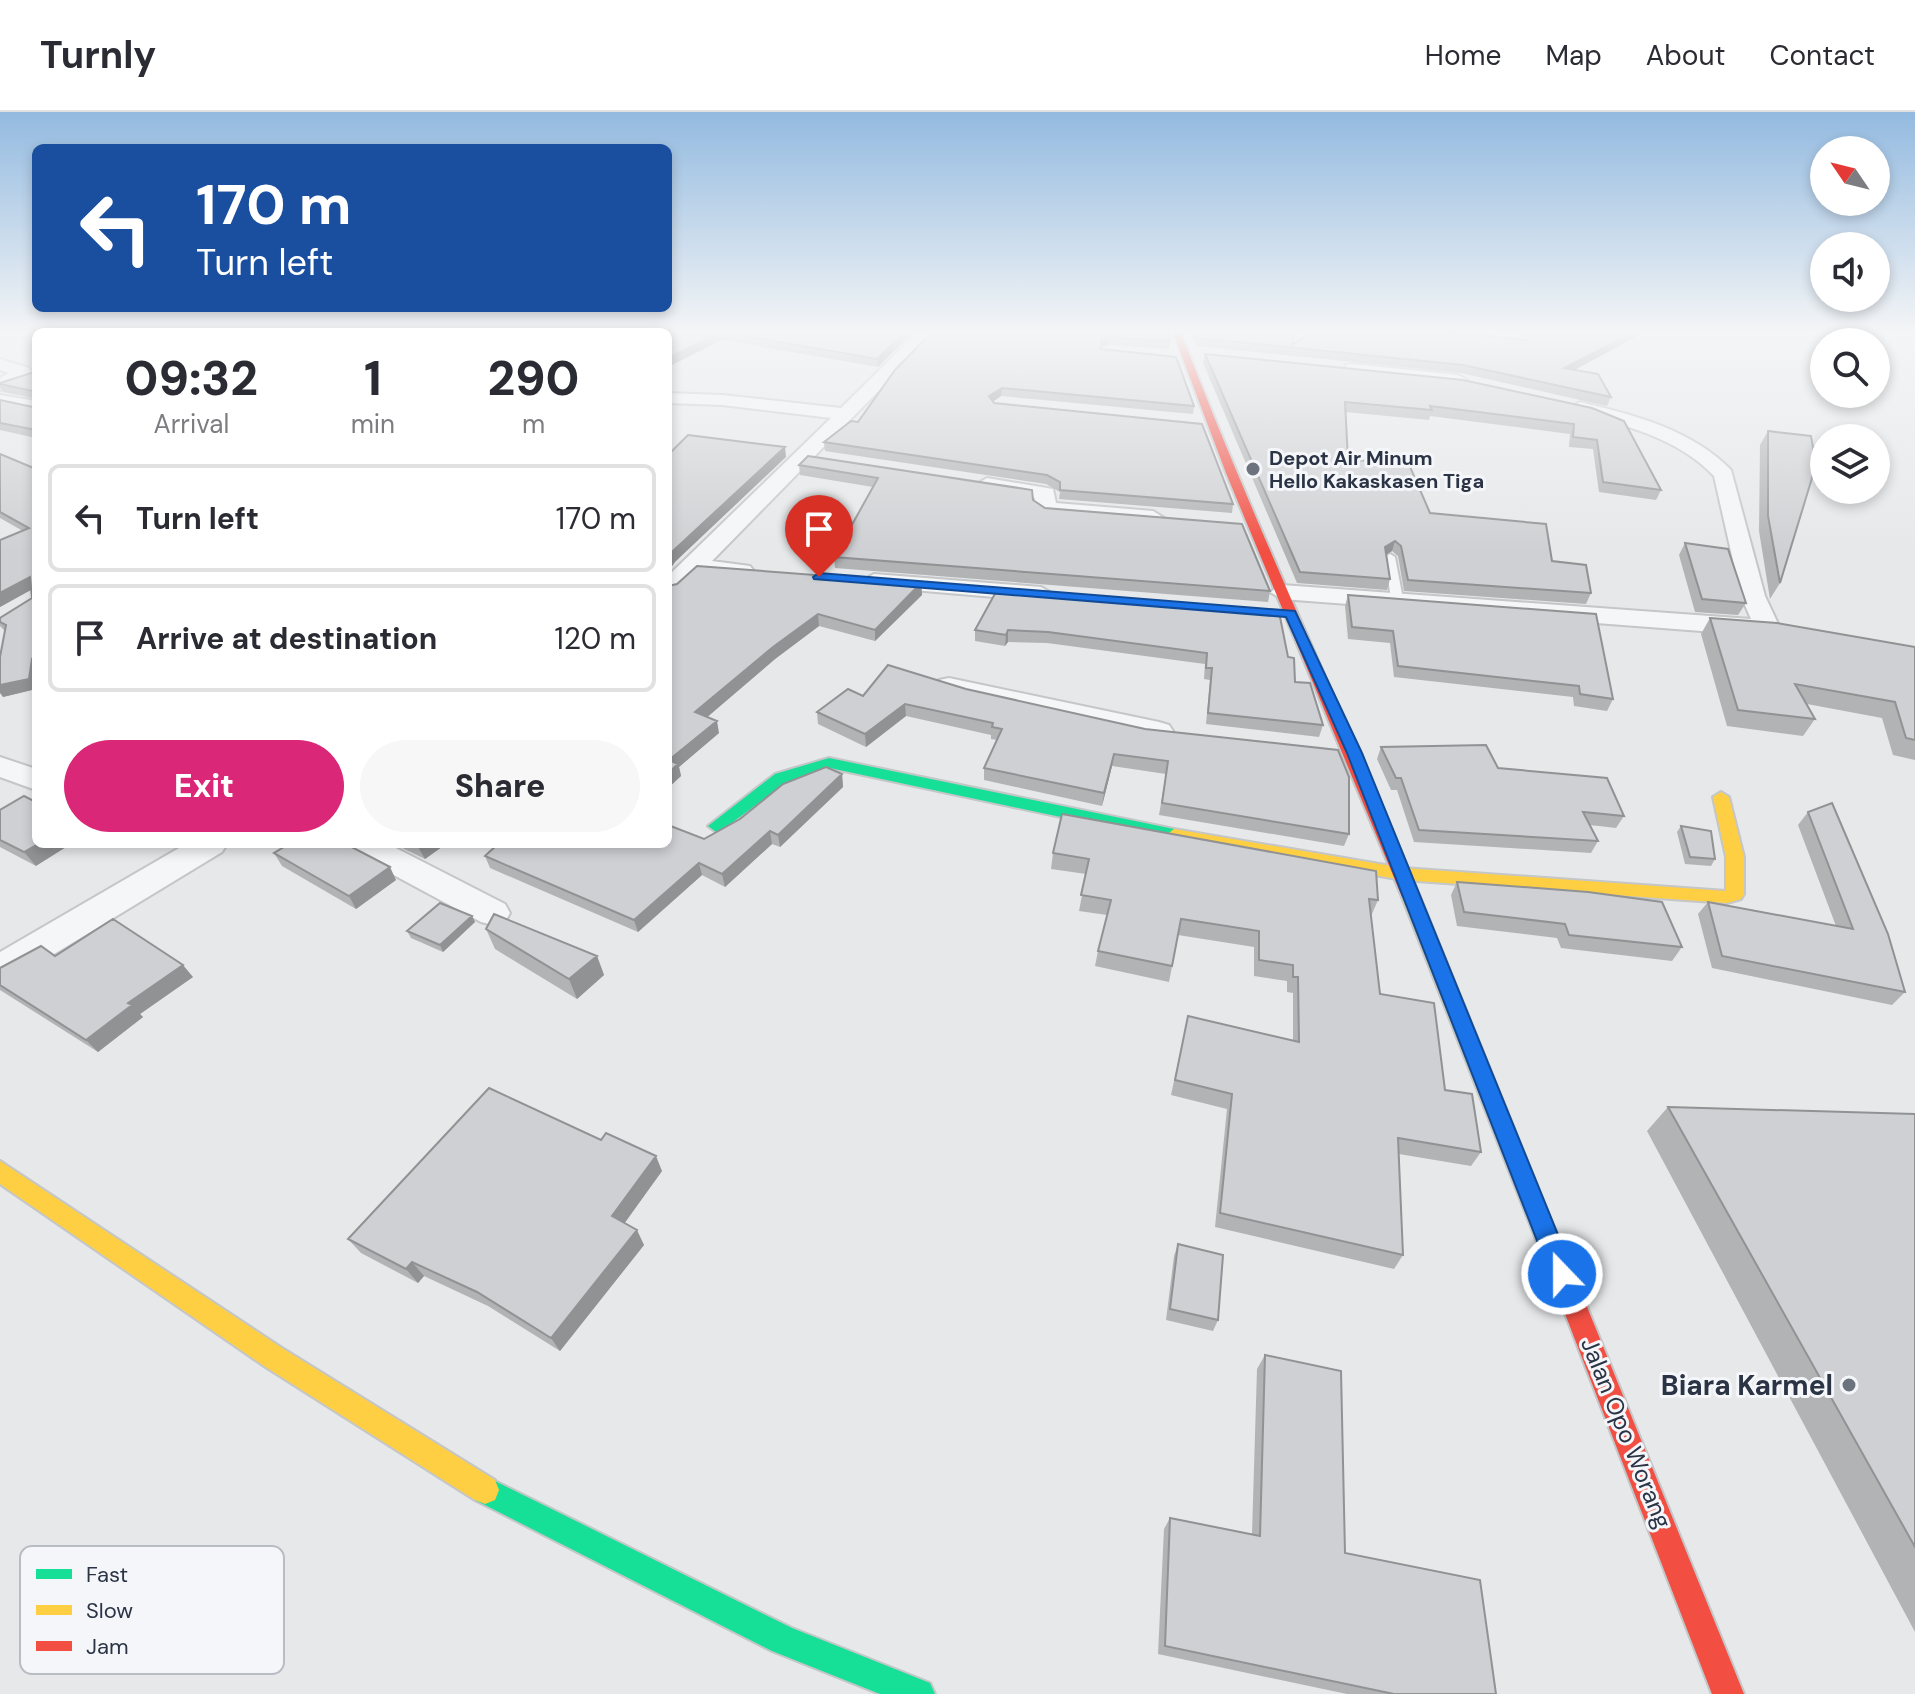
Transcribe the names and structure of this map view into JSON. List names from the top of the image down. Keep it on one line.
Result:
{"streets":{"street":["Jalan Opo Worang"]},"places":["Depot Air Minum Hello Kakaskasen Tiga","Biara Karmel"],"legend":["Fast","Slow","Jam"],"north":"top left","page":{"header":"Turnly","nav":["Home","Map","About","Contact"],"turn":["170 m","Turn left"],"eta":["09:32","Arrival","1","min","290","m"],"list":[{"name":"Turn left","value":"170 m"},{"name":"Arrive at destination","value":"120 m"}],"buttons":["Exit","Share"]}}
